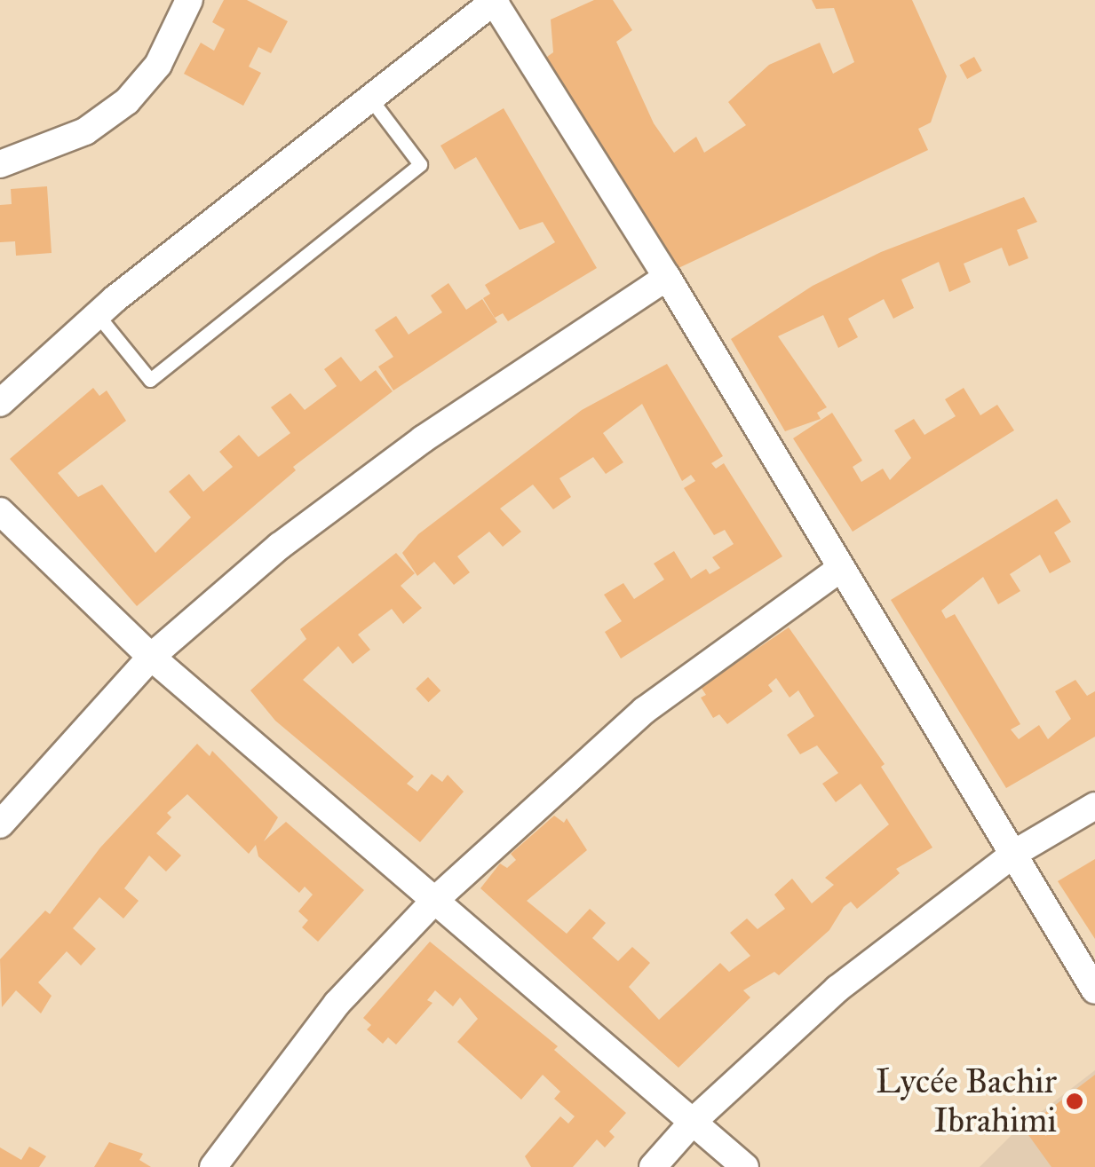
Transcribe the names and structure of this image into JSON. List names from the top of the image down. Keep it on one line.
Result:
{"places":["Lycée Bachir Ibrahimi"]}
